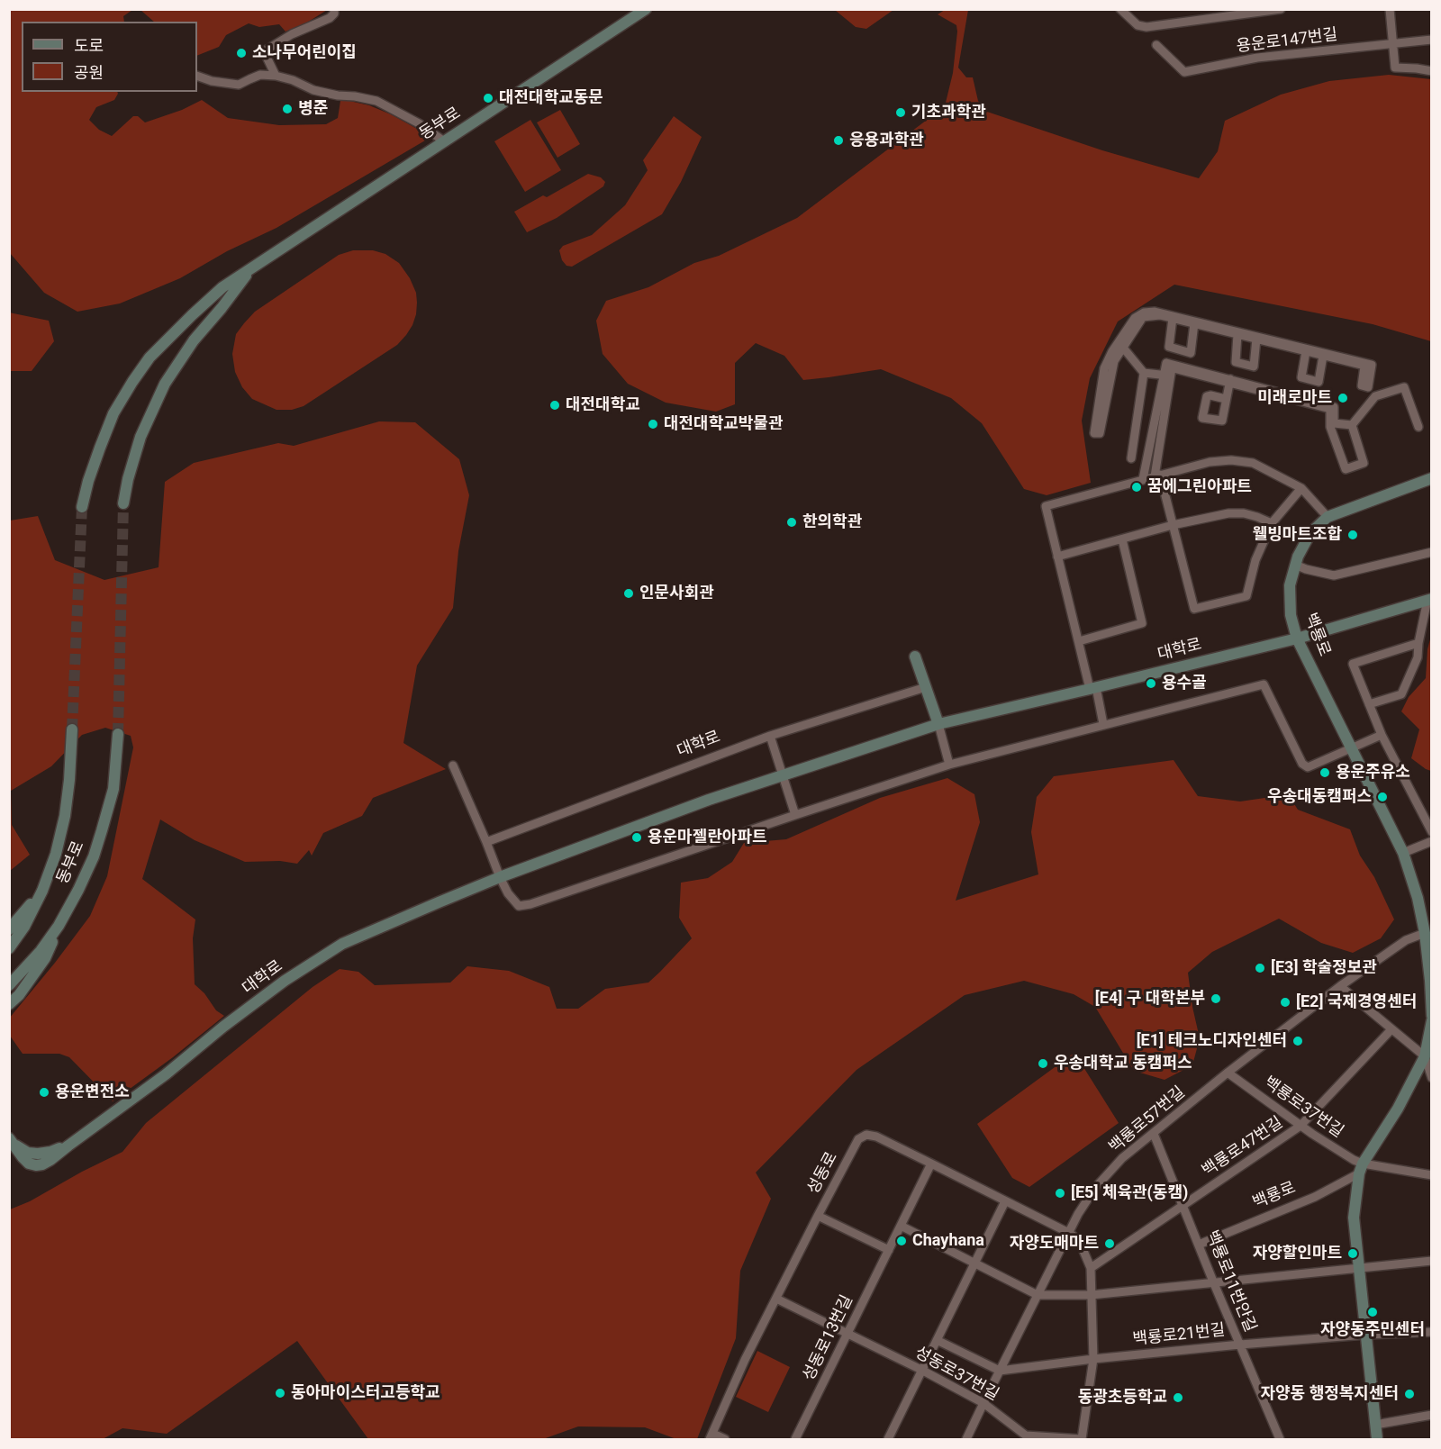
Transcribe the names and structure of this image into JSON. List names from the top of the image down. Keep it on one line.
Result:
{"streets":{"main road":["동부로","백룡로","대학로"],"street":["용운로147번길","백룡로37번길","백룡로57번길","백룡로47번길","성동로","백룡로11번안길","백룡로21번길","성동로13번길","성동로37번길"]},"crossings":[["백룡로","대학로"],["백룡로","백룡로37번길"],["백룡로","백룡로57번길"],["백룡로","백룡로11번안길"],["백룡로","백룡로21번길"],["백룡로37번길","백룡로57번길"],["백룡로37번길","백룡로47번길"],["백룡로57번길","성동로"],["백룡로57번길","백룡로11번안길"],["백룡로57번길","백룡로21번길"],["백룡로57번길","성동로37번길"],["백룡로47번길","백룡로11번안길"],["성동로","성동로13번길"],["성동로","성동로37번길"],["백룡로11번안길","백룡로21번길"],["백룡로21번길","성동로37번길"],["성동로13번길","성동로37번길"]],"places":["소나무어린이집","대전대학교동문","병준","기초과학관","응용과학관","미래로마트","대전대학교","대전대학교박물관","꿈에그린아파트","한의학관","웰빙마트조합","인문사회관","용수골","용운주유소","우송대동캠퍼스","용운마젤란아파트","[E3] 학술정보관","[E4] 구 대학본부","[E2] 국제경영센터","[E1] 테크노디자인센터","우송대학교 동캠퍼스","용운변전소","[E5] 체육관(동캠)","Chayhana","자양도매마트","자양할인마트","자양동주민센터","동아마이스터고등학교","자양동 행정복지센터","동광초등학교"],"legend":["도로","공원"]}
